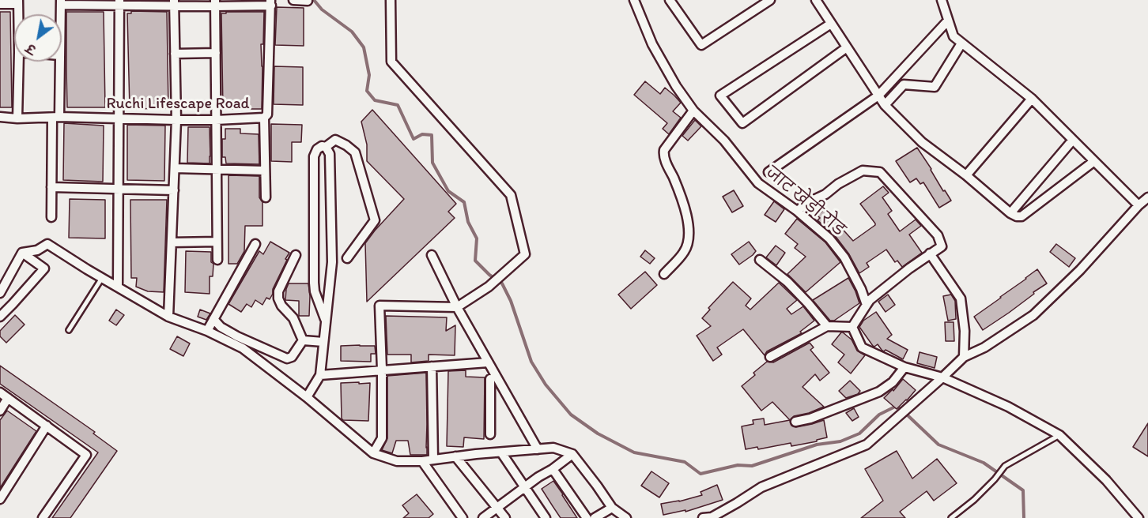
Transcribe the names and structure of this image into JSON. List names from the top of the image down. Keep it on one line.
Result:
{"streets":{"street":["Ruchi Lifescape Road","जाट खेड़ी रोड"]},"north":"bottom left"}
